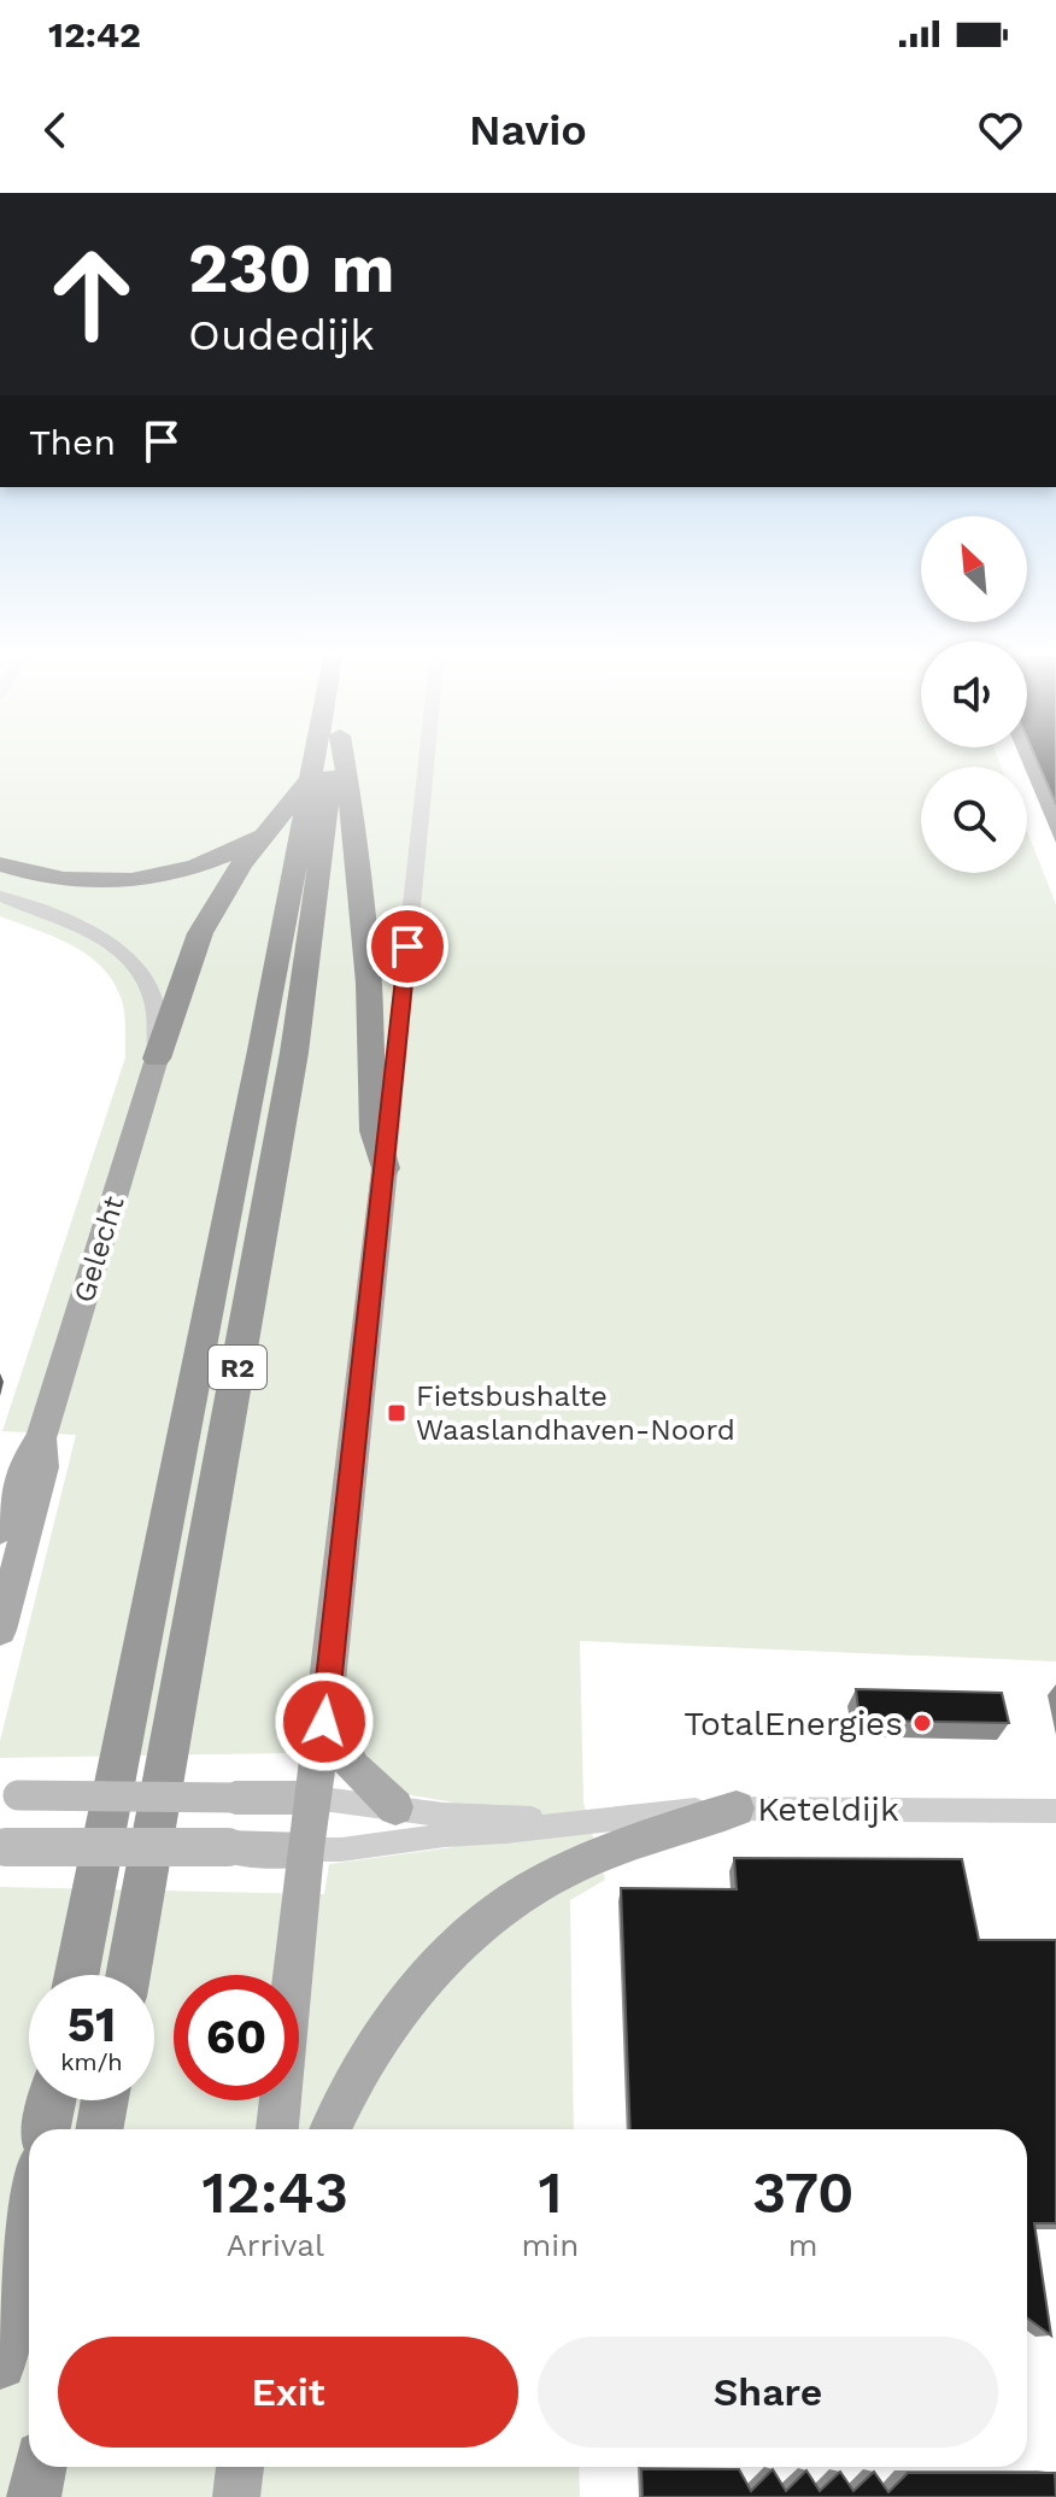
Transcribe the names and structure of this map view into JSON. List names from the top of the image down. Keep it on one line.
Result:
{"streets":{"highway":["R2"],"main road":["Gelecht"],"street":["Keteldijk"]},"crossings":[["Gelecht","R2"]],"places":{"transit":["Fietsbushalte Waaslandhaven-Noord"],"other":["TotalEnergies"]},"north":"top left","page":{"status":"12:42","header":"Navio","turn":["230 m","Oudedijk"],"then":"Then","speed":"51 km/h","limit":"60","eta":["12:43","Arrival","1","min","370","m"],"buttons":["Exit","Share"]}}
